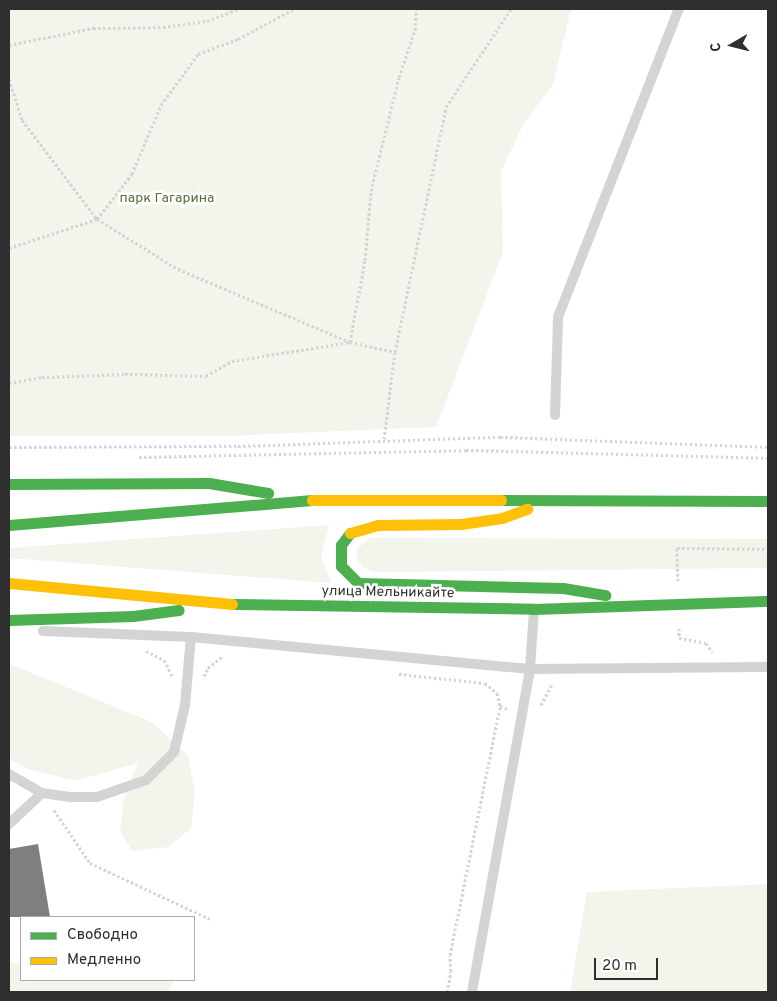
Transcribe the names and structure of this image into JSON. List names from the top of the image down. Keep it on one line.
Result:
{"streets":{"main road":["улица Мельникайте"]},"parks":["парк Гагарина"],"legend":["Свободно","Медленно"],"scale_bar":"20 m","north":"left"}
